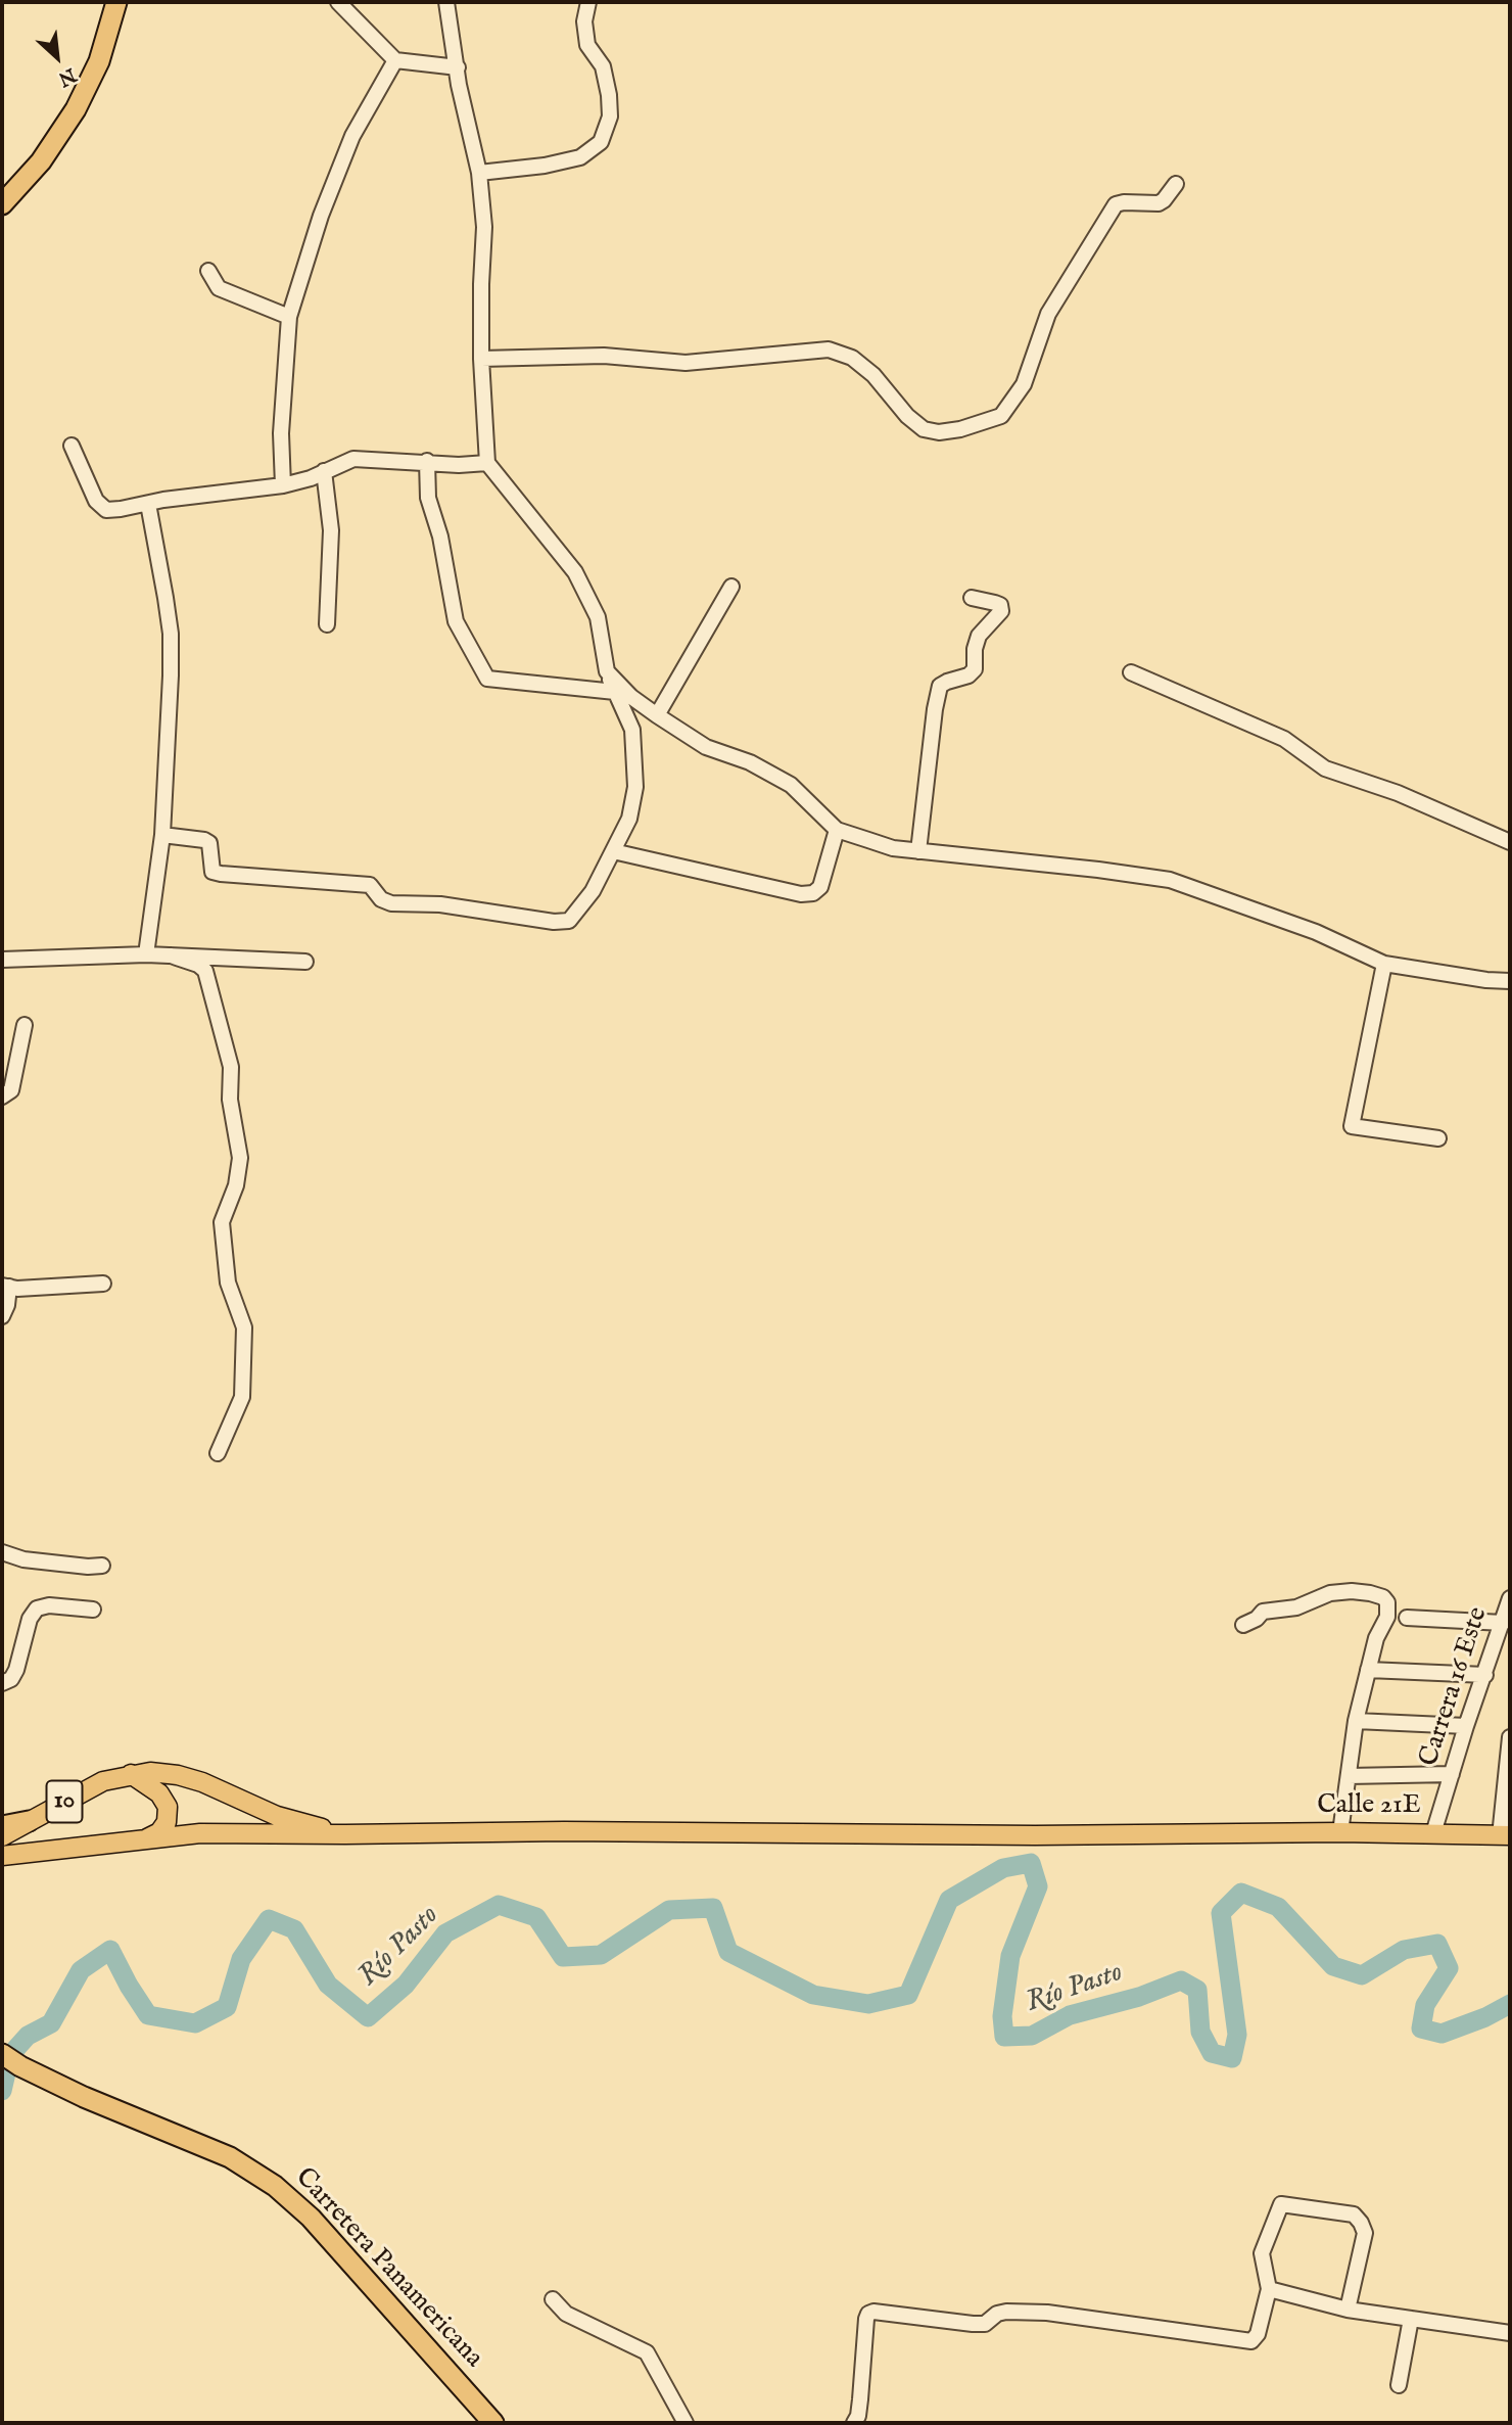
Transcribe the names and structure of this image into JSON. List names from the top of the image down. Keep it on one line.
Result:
{"streets":{"highway":["Carretera Panamericana"],"main road":["10","Calle 21E"],"street":["Carrera 16 Este"]},"crossings":[["Carrera 16 Este","Calle 21E"],["10","Calle 21E"]],"water":["Río Pasto"],"north":"bottom right"}
